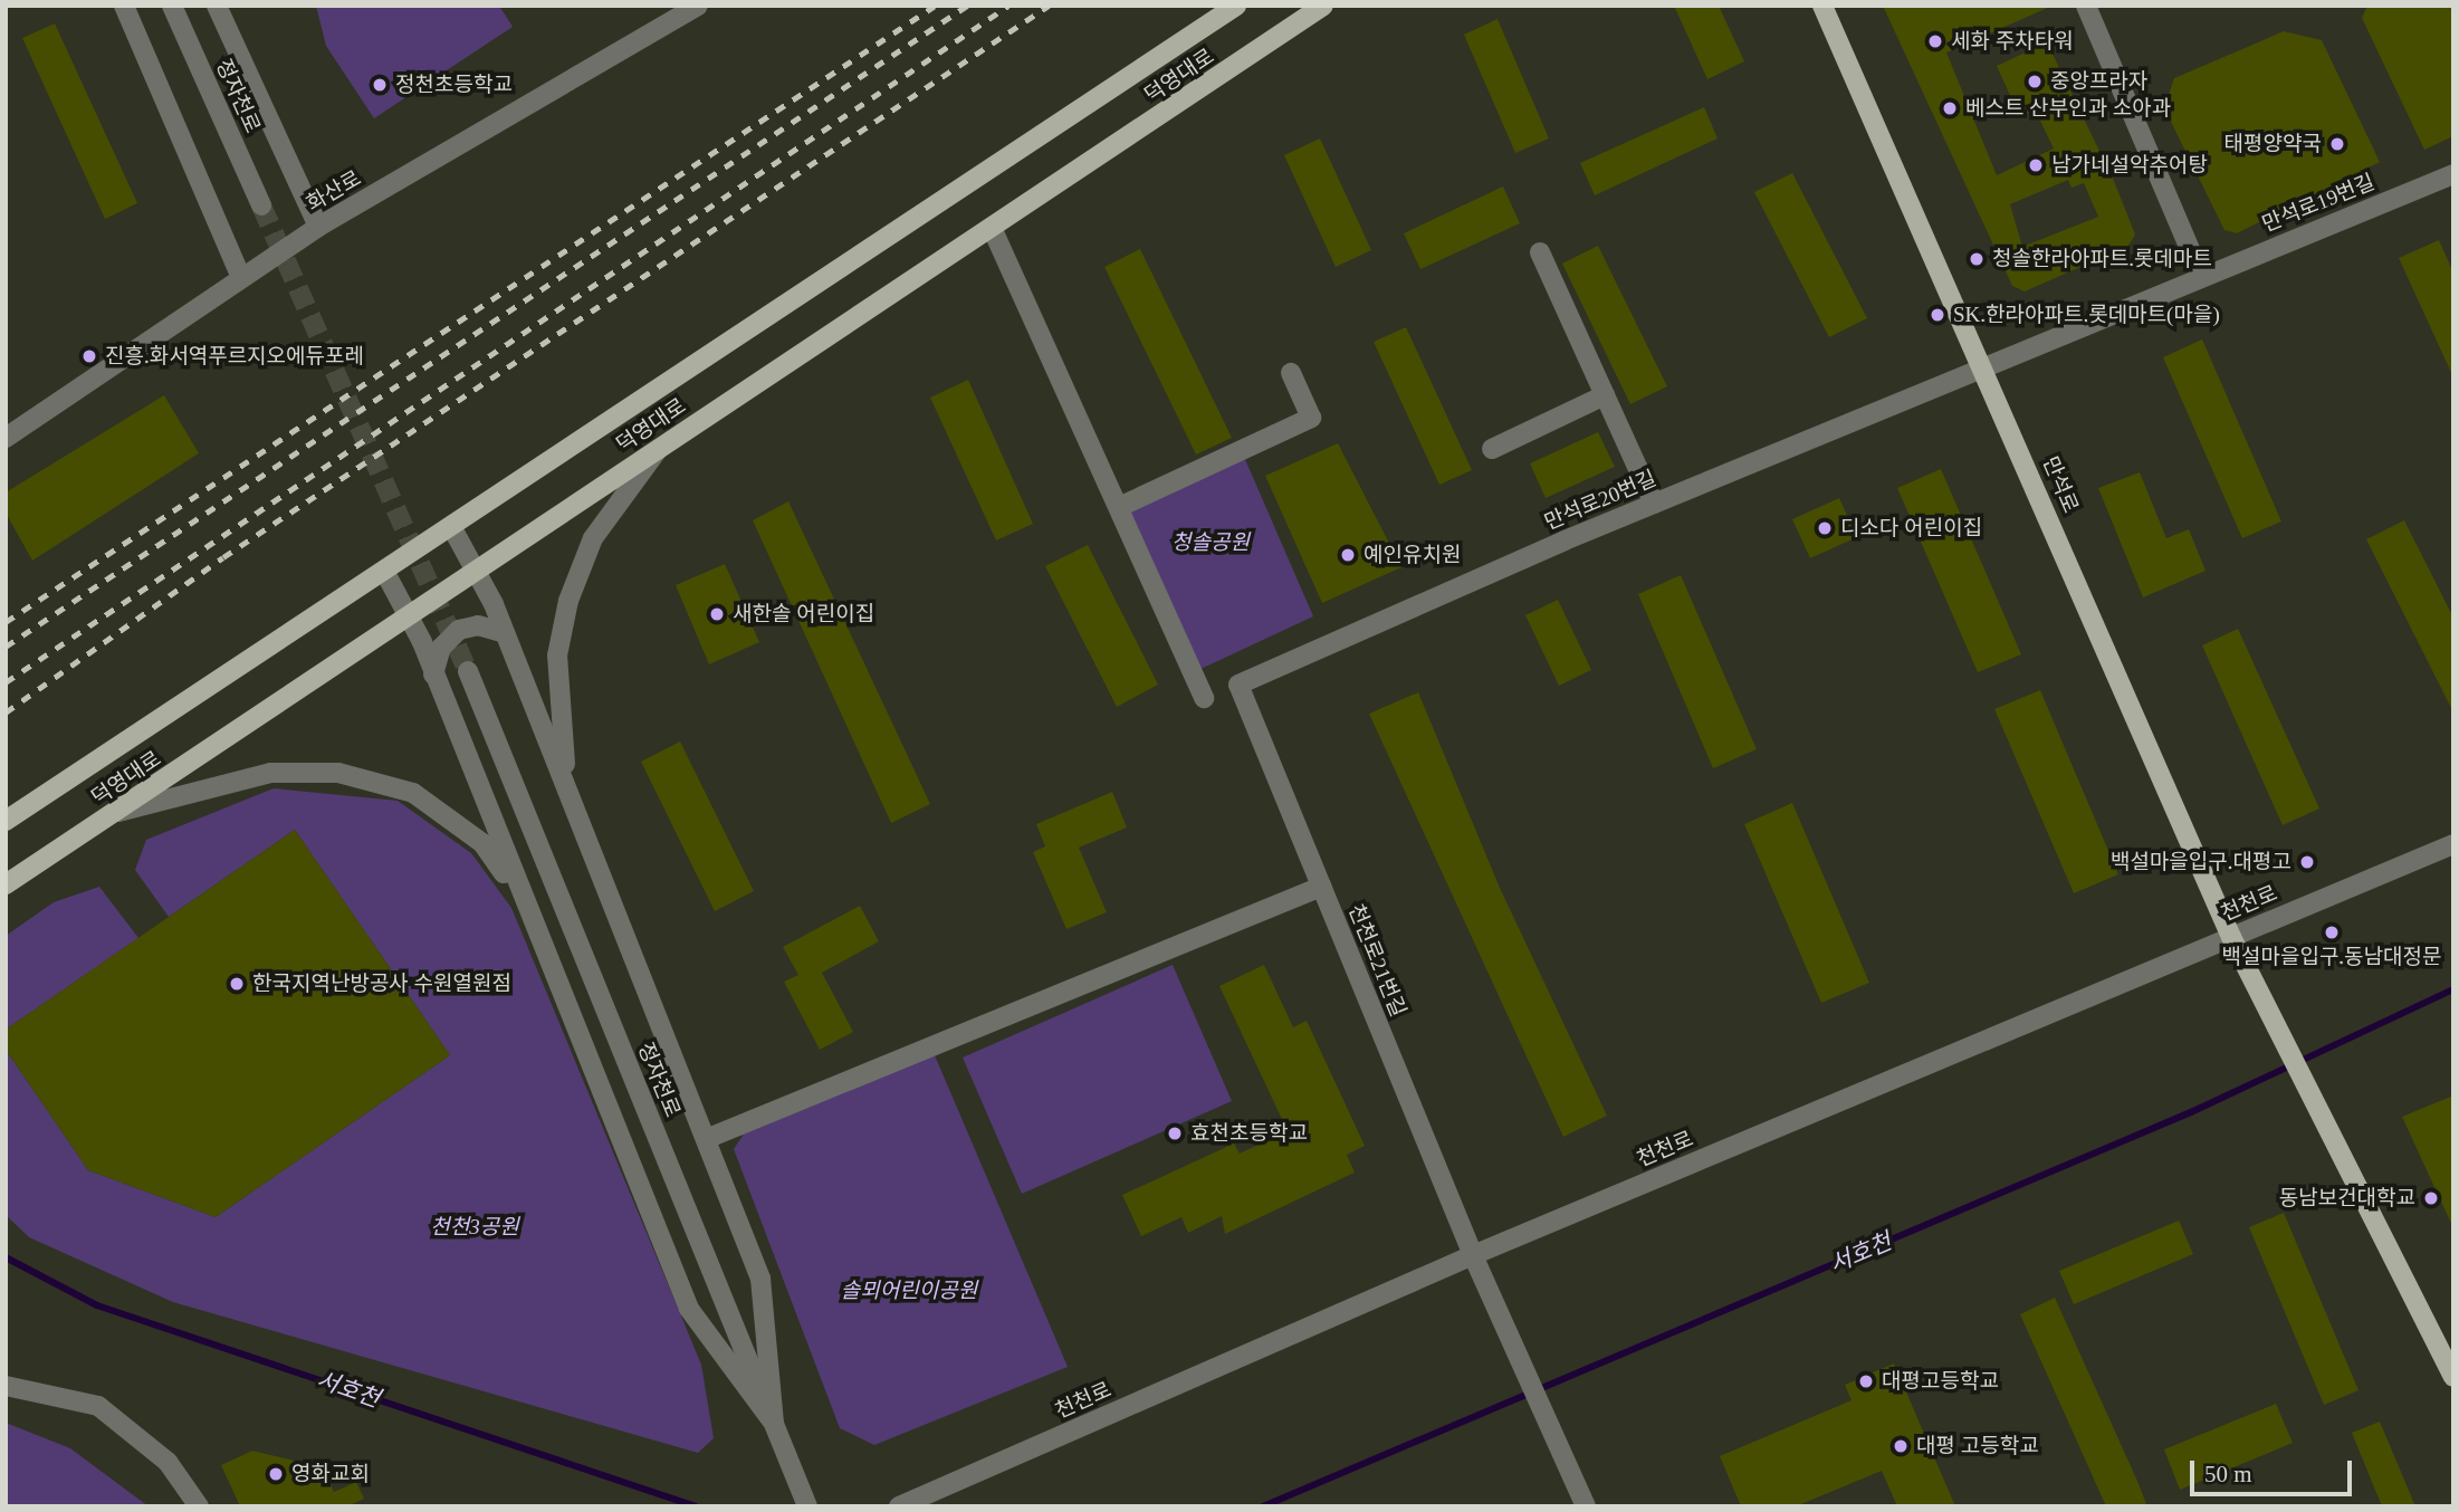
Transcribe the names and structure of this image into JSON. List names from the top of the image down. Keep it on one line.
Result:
{"streets":{"main road":["덕영대로","만석로"],"street":["정자천로","화산로","만석로19번길","만석로20번길","천천로","천천로21번길"]},"crossings":[["만석로19번길","만석로"],["만석로19번길","만석로20번길"],["만석로","만석로20번길"],["만석로","천천로"],["만석로20번길","천천로21번길"],["천천로","천천로21번길"]],"water":["서호천"],"parks":["청솔공원","천천3공원","솔뫼어린이공원"],"places":["세화 주차타워","중앙프라자","정천초등학교","베스트 산부인과 소아과","태평양약국","남가네설악추어탕","청솔한라아파트.롯데마트","SK.한라아파트.롯데마트(마을)","진흥.화서역푸르지오에듀포레","디소다 어린이집","예인유치원","새한솔 어린이집","백설마을입구.대평고","백설마을입구.동남대정문","한국지역난방공사 수원열원점","효천초등학교","동남보건대학교","대평고등학교","대평 고등학교","영화교회"],"scale_bar":"50 m"}
